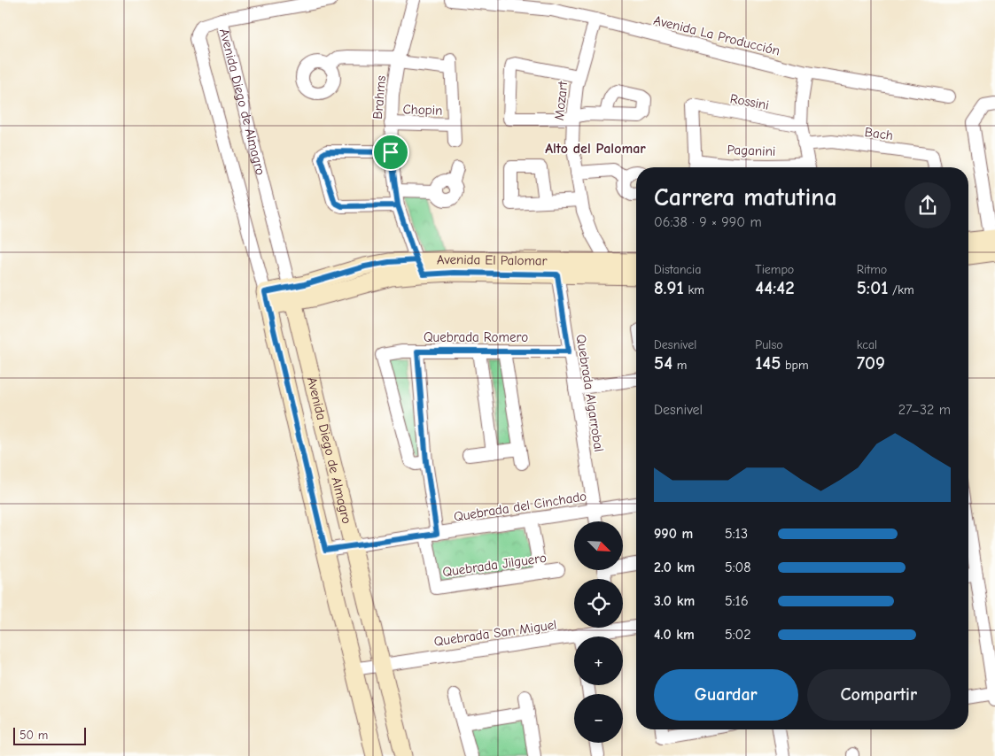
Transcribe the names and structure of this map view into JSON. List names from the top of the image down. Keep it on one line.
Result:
{"streets":{"street":["Avenida La Producción","Brahms","Mozart","Avenida Diego de Almagro","Rossini","Chopin","Bach","Paganini","Avenida El Palomar","Quebrada Romero","Quebrada Algarrobal","Quebrada del Cinchado","Quebrada Jilguero","Quebrada San Miguel"]},"crossings":[["Avenida La Producción","Mozart"],["Brahms","Chopin"],["Brahms","Avenida El Palomar"],["Mozart","Avenida El Palomar"],["Avenida Diego de Almagro","Avenida El Palomar"],["Avenida Diego de Almagro","Quebrada del Cinchado"],["Avenida Diego de Almagro","Quebrada San Miguel"],["Rossini","Paganini"],["Avenida El Palomar","Quebrada Algarrobal"],["Quebrada Romero","Quebrada Algarrobal"],["Quebrada Algarrobal","Quebrada del Cinchado"],["Quebrada del Cinchado","Quebrada Jilguero"]],"districts":["Alto del Palomar"],"scale_bar":"50 m","north":"bottom right","page":{"heading":["Carrera matutina","06:38 · 9 × 990 m"],"stats":[["Distancia","8.91 km"],["Tiempo","44:42"],["Ritmo","5:01 /km"],["Desnivel","54 m"],["Pulso","145 bpm"],["kcal","709"]],"chart":["Desnivel","27–32 m"],"list":[{"name":"990 m","note":"5:13"},{"name":"2.0 km","note":"5:08"},{"name":"3.0 km","note":"5:16"},{"name":"4.0 km","note":"5:02"}],"map_buttons":["+","−"],"buttons":["Guardar","Compartir"],"scale":"50 m"}}
